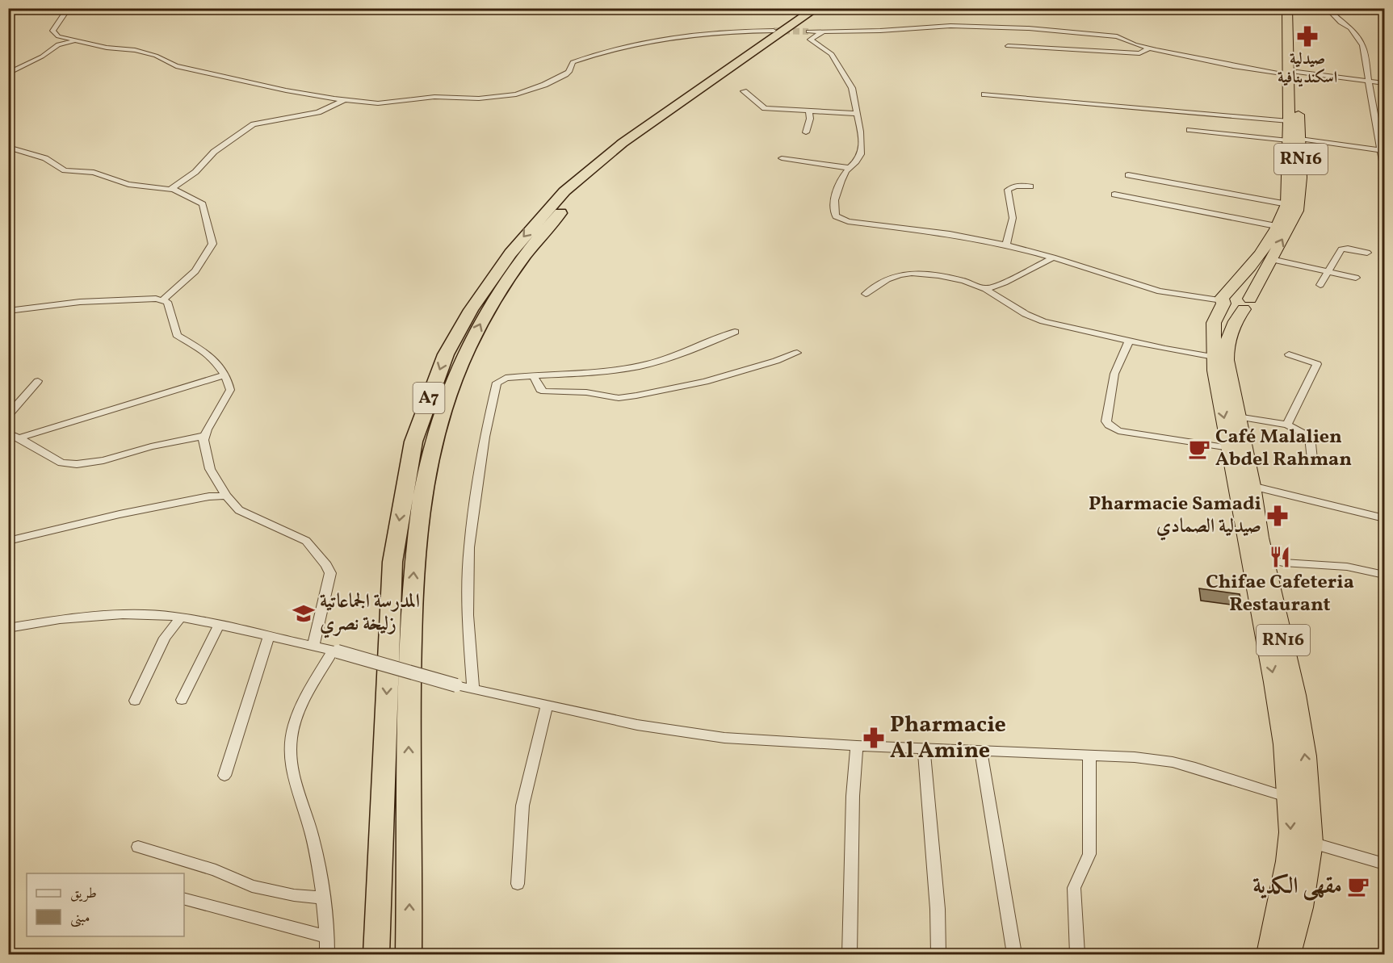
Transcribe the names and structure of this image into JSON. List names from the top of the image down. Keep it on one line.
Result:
{"streets":{"highway":["RN16","A7"]},"places":{"pharmacy":["صيدلية اسكندينافية","Pharmacie Samadi صيدلية الصمادي","Pharmacie Al Amine"],"cafe":["Café Malalien Abdel Rahman","مقهى الكدية"],"restaurant":["Chifae Cafeteria Restaurant"],"school or university":["المدرسة الجماعاتية زليخة نصري"]},"legend":["طريق","مبنى"]}
